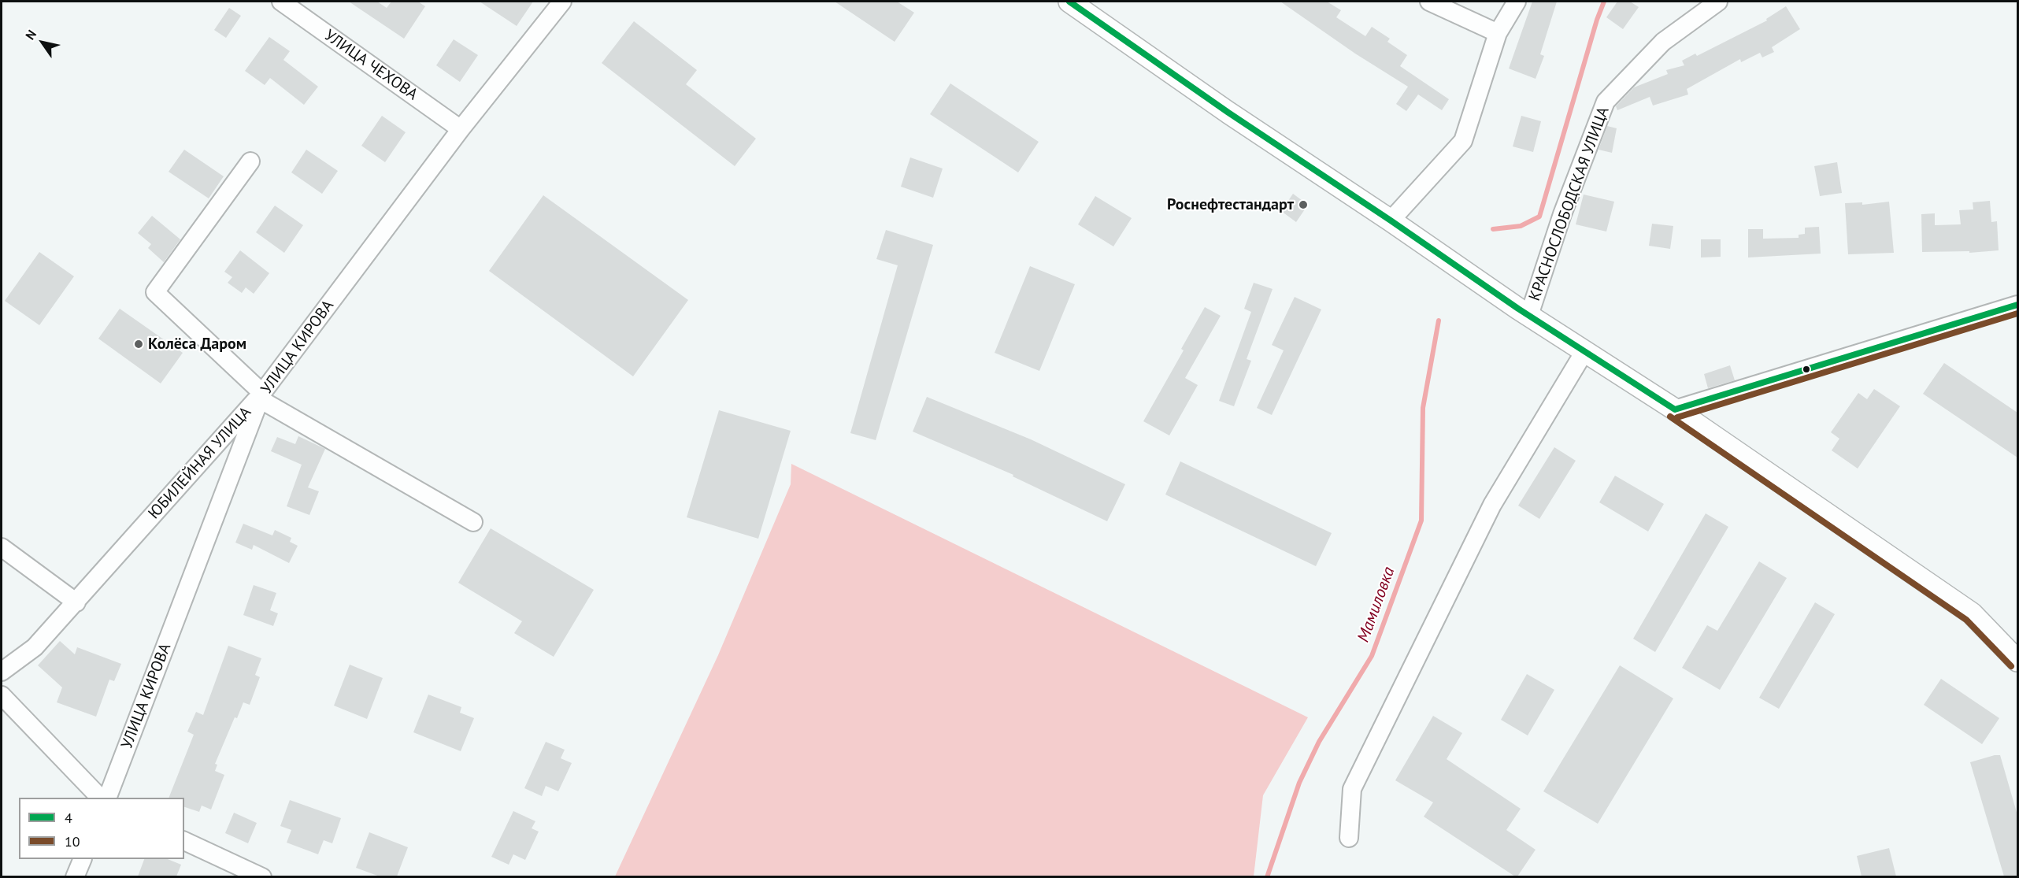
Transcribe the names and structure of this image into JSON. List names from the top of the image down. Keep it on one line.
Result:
{"streets":{"street":["УЛИЦА ЧЕХОВА","КРАСНОСЛОБОДСКАЯ УЛИЦА","УЛИЦА КИРОВА","ЮБИЛЕЙНАЯ УЛИЦА"]},"crossings":[["УЛИЦА ЧЕХОВА","УЛИЦА КИРОВА"],["УЛИЦА КИРОВА","ЮБИЛЕЙНАЯ УЛИЦА"]],"water":["Мамиловка"],"places":["Роснефтестандарт","Колёса Даром"],"lines":["transit line 4","transit line 10"],"legend":["4","10"],"north":"top left"}
